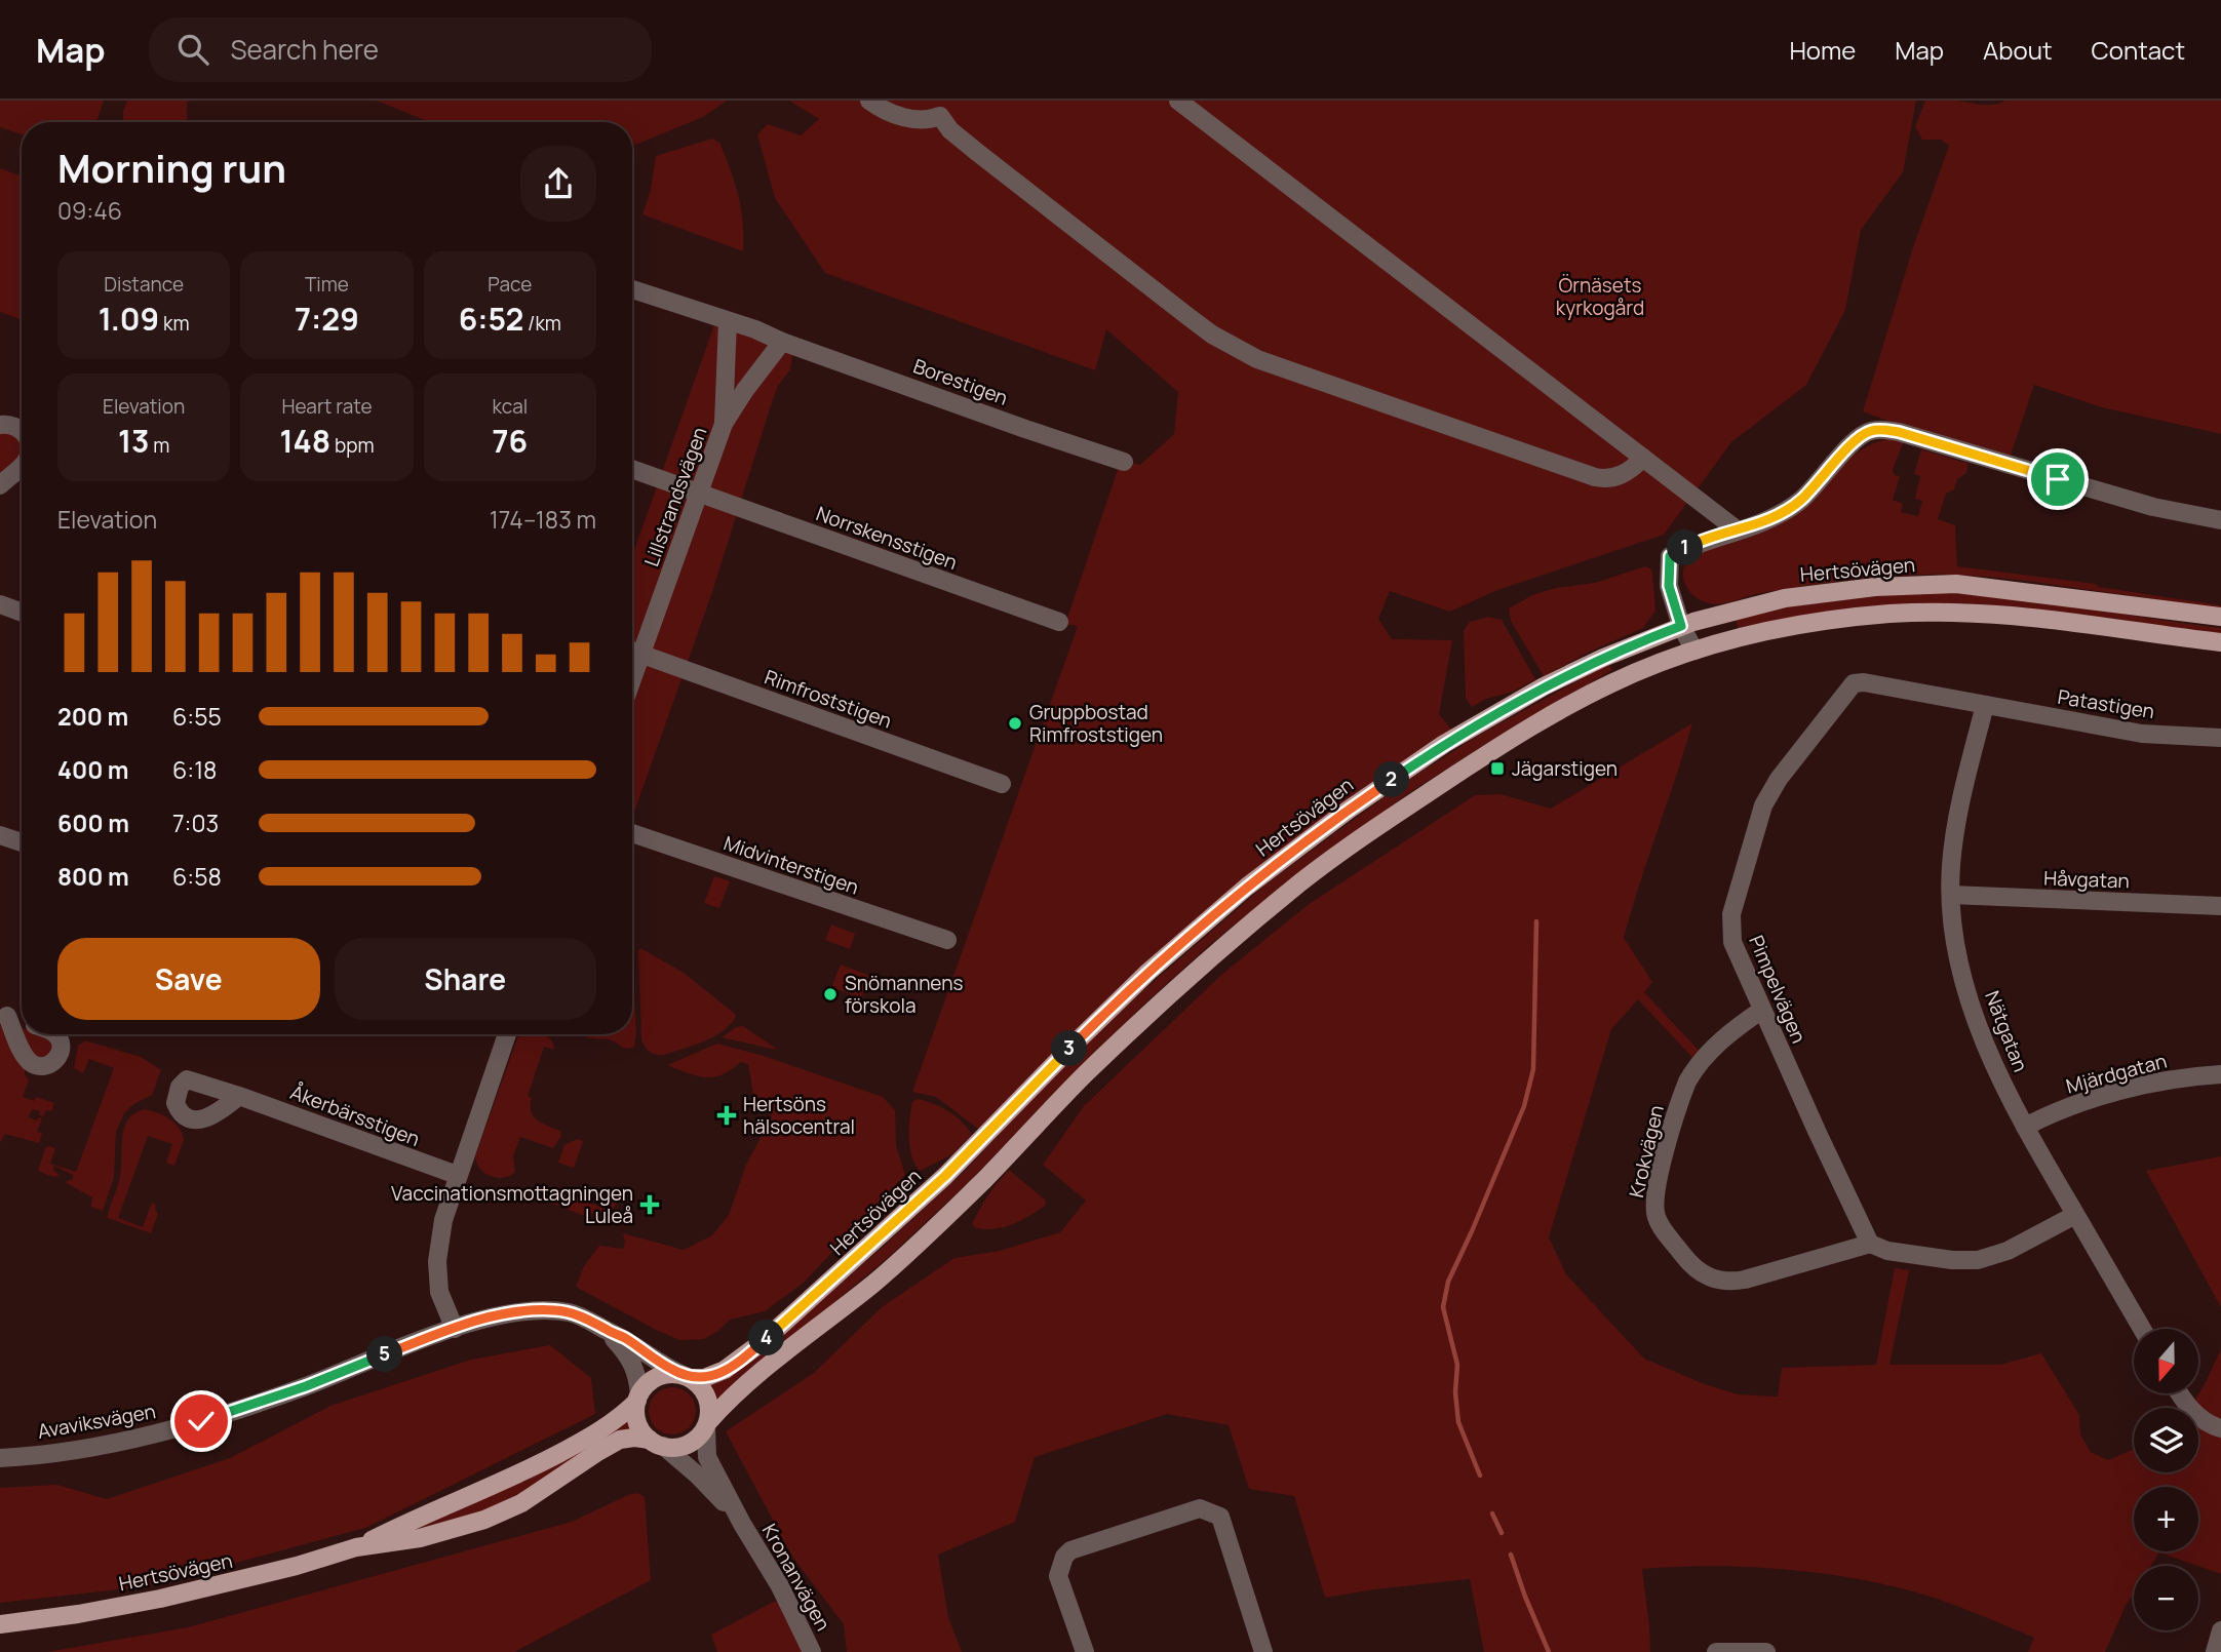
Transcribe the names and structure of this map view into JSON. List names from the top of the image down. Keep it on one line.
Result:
{"streets":{"main road":["Hertsövägen"],"street":["Borestigen","Lillstrandsvägen","Norrskensstigen","Rimfroststigen","Patastigen","Midvinterstigen","Håvgatan","Pimpelvägen","Nätgatan","Mjärdgatan","Åkerbärsstigen","Krokvägen","Avaviksvägen","Kronanvägen"]},"crossings":[["Borestigen","Lillstrandsvägen"],["Lillstrandsvägen","Norrskensstigen"],["Lillstrandsvägen","Rimfroststigen"],["Hertsövägen","Avaviksvägen"],["Hertsövägen","Kronanvägen"],["Patastigen","Pimpelvägen"],["Patastigen","Nätgatan"],["Håvgatan","Nätgatan"],["Pimpelvägen","Nätgatan"],["Pimpelvägen","Krokvägen"],["Nätgatan","Mjärdgatan"],["Avaviksvägen","Kronanvägen"]],"parks":["Örnäsets kyrkogård"],"places":{"other":["Gruppbostad Rimfroststigen","Snömannens förskola"],"transit":["Jägarstigen"],"health":["Hertsöns hälsocentral","Vaccinationsmottagningen Luleå"]},"north":"bottom","page":{"header":"Map","search":"Search here","nav":["Home","Map","About","Contact"],"heading":["Morning run","09:46"],"stats":[["Distance","1.09 km"],["Time","7:29"],["Pace","6:52 /km"],["Elevation","13 m"],["Heart rate","148 bpm"],["kcal","76"]],"chart":["Elevation","174–183 m"],"pins":["1","2","3","4","5"],"list":[{"name":"200 m","note":"6:55"},{"name":"400 m","note":"6:18"},{"name":"600 m","note":"7:03"},{"name":"800 m","note":"6:58"}],"buttons":["Save","Share"],"map_buttons":["+","−"]}}
